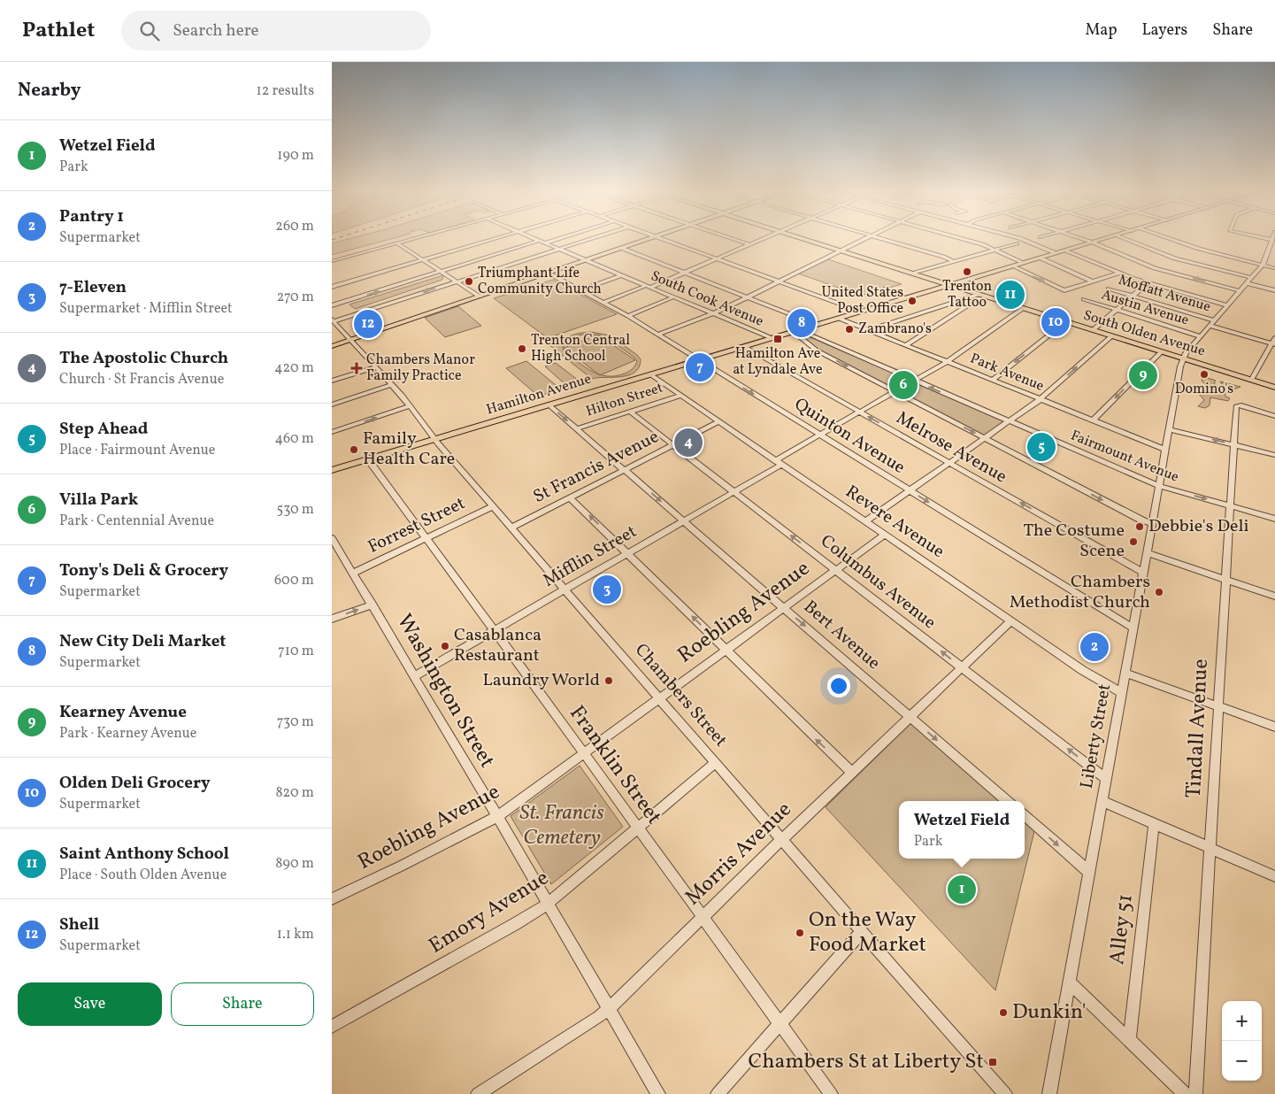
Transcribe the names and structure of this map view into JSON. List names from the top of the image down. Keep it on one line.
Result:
{"streets":{"main road":["South Olden Avenue","Hamilton Avenue"],"street":["Moffatt Avenue","South Cook Avenue","Austin Avenue","Park Avenue","Hilton Street","Quinton Avenue","Melrose Avenue","Fairmount Avenue","St Francis Avenue","Revere Avenue","Forrest Street","Mifflin Street","Columbus Avenue","Roebling Avenue","Bert Avenue","Washington Street","Chambers Street","Tindall Avenue","Liberty Street","Franklin Street","Morris Avenue","Emory Avenue","Alley 51"]},"crossings":[["Moffatt Avenue","Hamilton Avenue"],["Moffatt Avenue","Liberty Street"],["South Cook Avenue","Hamilton Avenue"],["Austin Avenue","Liberty Street"],["South Olden Avenue","Hamilton Avenue"],["South Olden Avenue","Mifflin Street"],["South Olden Avenue","Liberty Street"],["Park Avenue","Hamilton Avenue"],["Park Avenue","Mifflin Street"],["Park Avenue","Liberty Street"],["Hamilton Avenue","Quinton Avenue"],["Hamilton Avenue","Melrose Avenue"],["Hamilton Avenue","Fairmount Avenue"],["Hamilton Avenue","Revere Avenue"],["Hamilton Avenue","Bert Avenue"],["Hamilton Avenue","Chambers Street"],["Hamilton Avenue","Franklin Street"],["Hilton Street","Revere Avenue"],["Hilton Street","Columbus Avenue"],["Hilton Street","Bert Avenue"],["Quinton Avenue","Mifflin Street"],["Quinton Avenue","Liberty Street"],["Melrose Avenue","Mifflin Street"],["Melrose Avenue","Liberty Street"],["Fairmount Avenue","Mifflin Street"],["Fairmount Avenue","Tindall Avenue"],["Fairmount Avenue","Liberty Street"],["St Francis Avenue","Revere Avenue"],["St Francis Avenue","Columbus Avenue"],["St Francis Avenue","Bert Avenue"],["St Francis Avenue","Chambers Street"],["Revere Avenue","Mifflin Street"],["Revere Avenue","Roebling Avenue"],["Revere Avenue","Liberty Street"],["Revere Avenue","Morris Avenue"],["Forrest Street","Washington Street"],["Forrest Street","Chambers Street"],["Forrest Street","Franklin Street"],["Mifflin Street","Columbus Avenue"],["Mifflin Street","Bert Avenue"],["Mifflin Street","Washington Street"],["Mifflin Street","Chambers Street"],["Mifflin Street","Franklin Street"],["Columbus Avenue","Roebling Avenue"],["Columbus Avenue","Liberty Street"],["Columbus Avenue","Morris Avenue"],["Roebling Avenue","Bert Avenue"],["Roebling Avenue","Washington Street"],["Roebling Avenue","Chambers Street"],["Roebling Avenue","Franklin Street"],["Bert Avenue","Morris Avenue"],["Washington Street","Morris Avenue"],["Washington Street","Emory Avenue"],["Chambers Street","Morris Avenue"],["Chambers Street","Emory Avenue"],["Franklin Street","Morris Avenue"],["Franklin Street","Emory Avenue"]],"one_way":["Quinton Avenue","Columbus Avenue","Bert Avenue"],"parks":["St. Francis Cemetery"],"places":{"other":["Trenton Tattoo","Triumphant Life Community Church","United States Post Office","Zambrano's","Trenton Central High School","Domino's","Family Health Care","Debbie's Deli","The Costume Scene","Chambers Methodist Church","Casablanca Restaurant","Laundry World","On the Way Food Market","Dunkin'"],"transit":["Hamilton Ave at Lyndale Ave","Chambers St at Liberty St"],"health":["Chambers Manor Family Practice"]},"page":{"header":"Pathlet","search":"Search here","nav":["Map","Layers","Share"],"heading":["Nearby","12 results"],"list":[{"mark":"1","name":"Wetzel Field","note":"Park","value":"190 m"},{"mark":"2","name":"Pantry 1","note":"Supermarket","value":"260 m"},{"mark":"3","name":"7-Eleven","note":"Supermarket · Mifflin Street","value":"270 m"},{"mark":"4","name":"The Apostolic Church","note":"Church · St Francis Avenue","value":"420 m"},{"mark":"5","name":"Step Ahead","note":"Place · Fairmount Avenue","value":"460 m"},{"mark":"6","name":"Villa Park","note":"Park · Centennial Avenue","value":"530 m"},{"mark":"7","name":"Tony's Deli & Grocery","note":"Supermarket","value":"600 m"},{"mark":"8","name":"New City Deli Market","note":"Supermarket","value":"710 m"},{"mark":"9","name":"Kearney Avenue","note":"Park · Kearney Avenue","value":"730 m"},{"mark":"10","name":"Olden Deli Grocery","note":"Supermarket","value":"820 m"},{"mark":"11","name":"Saint Anthony School","note":"Place · South Olden Avenue","value":"890 m"},{"mark":"12","name":"Shell","note":"Supermarket","value":"1.1 km"}],"pins":["11","10","8","12","7","9","6","4","5","3","2","1"],"popup":["Wetzel Field","Park"],"buttons":["Save","Share"],"map_buttons":["+","−"]}}
